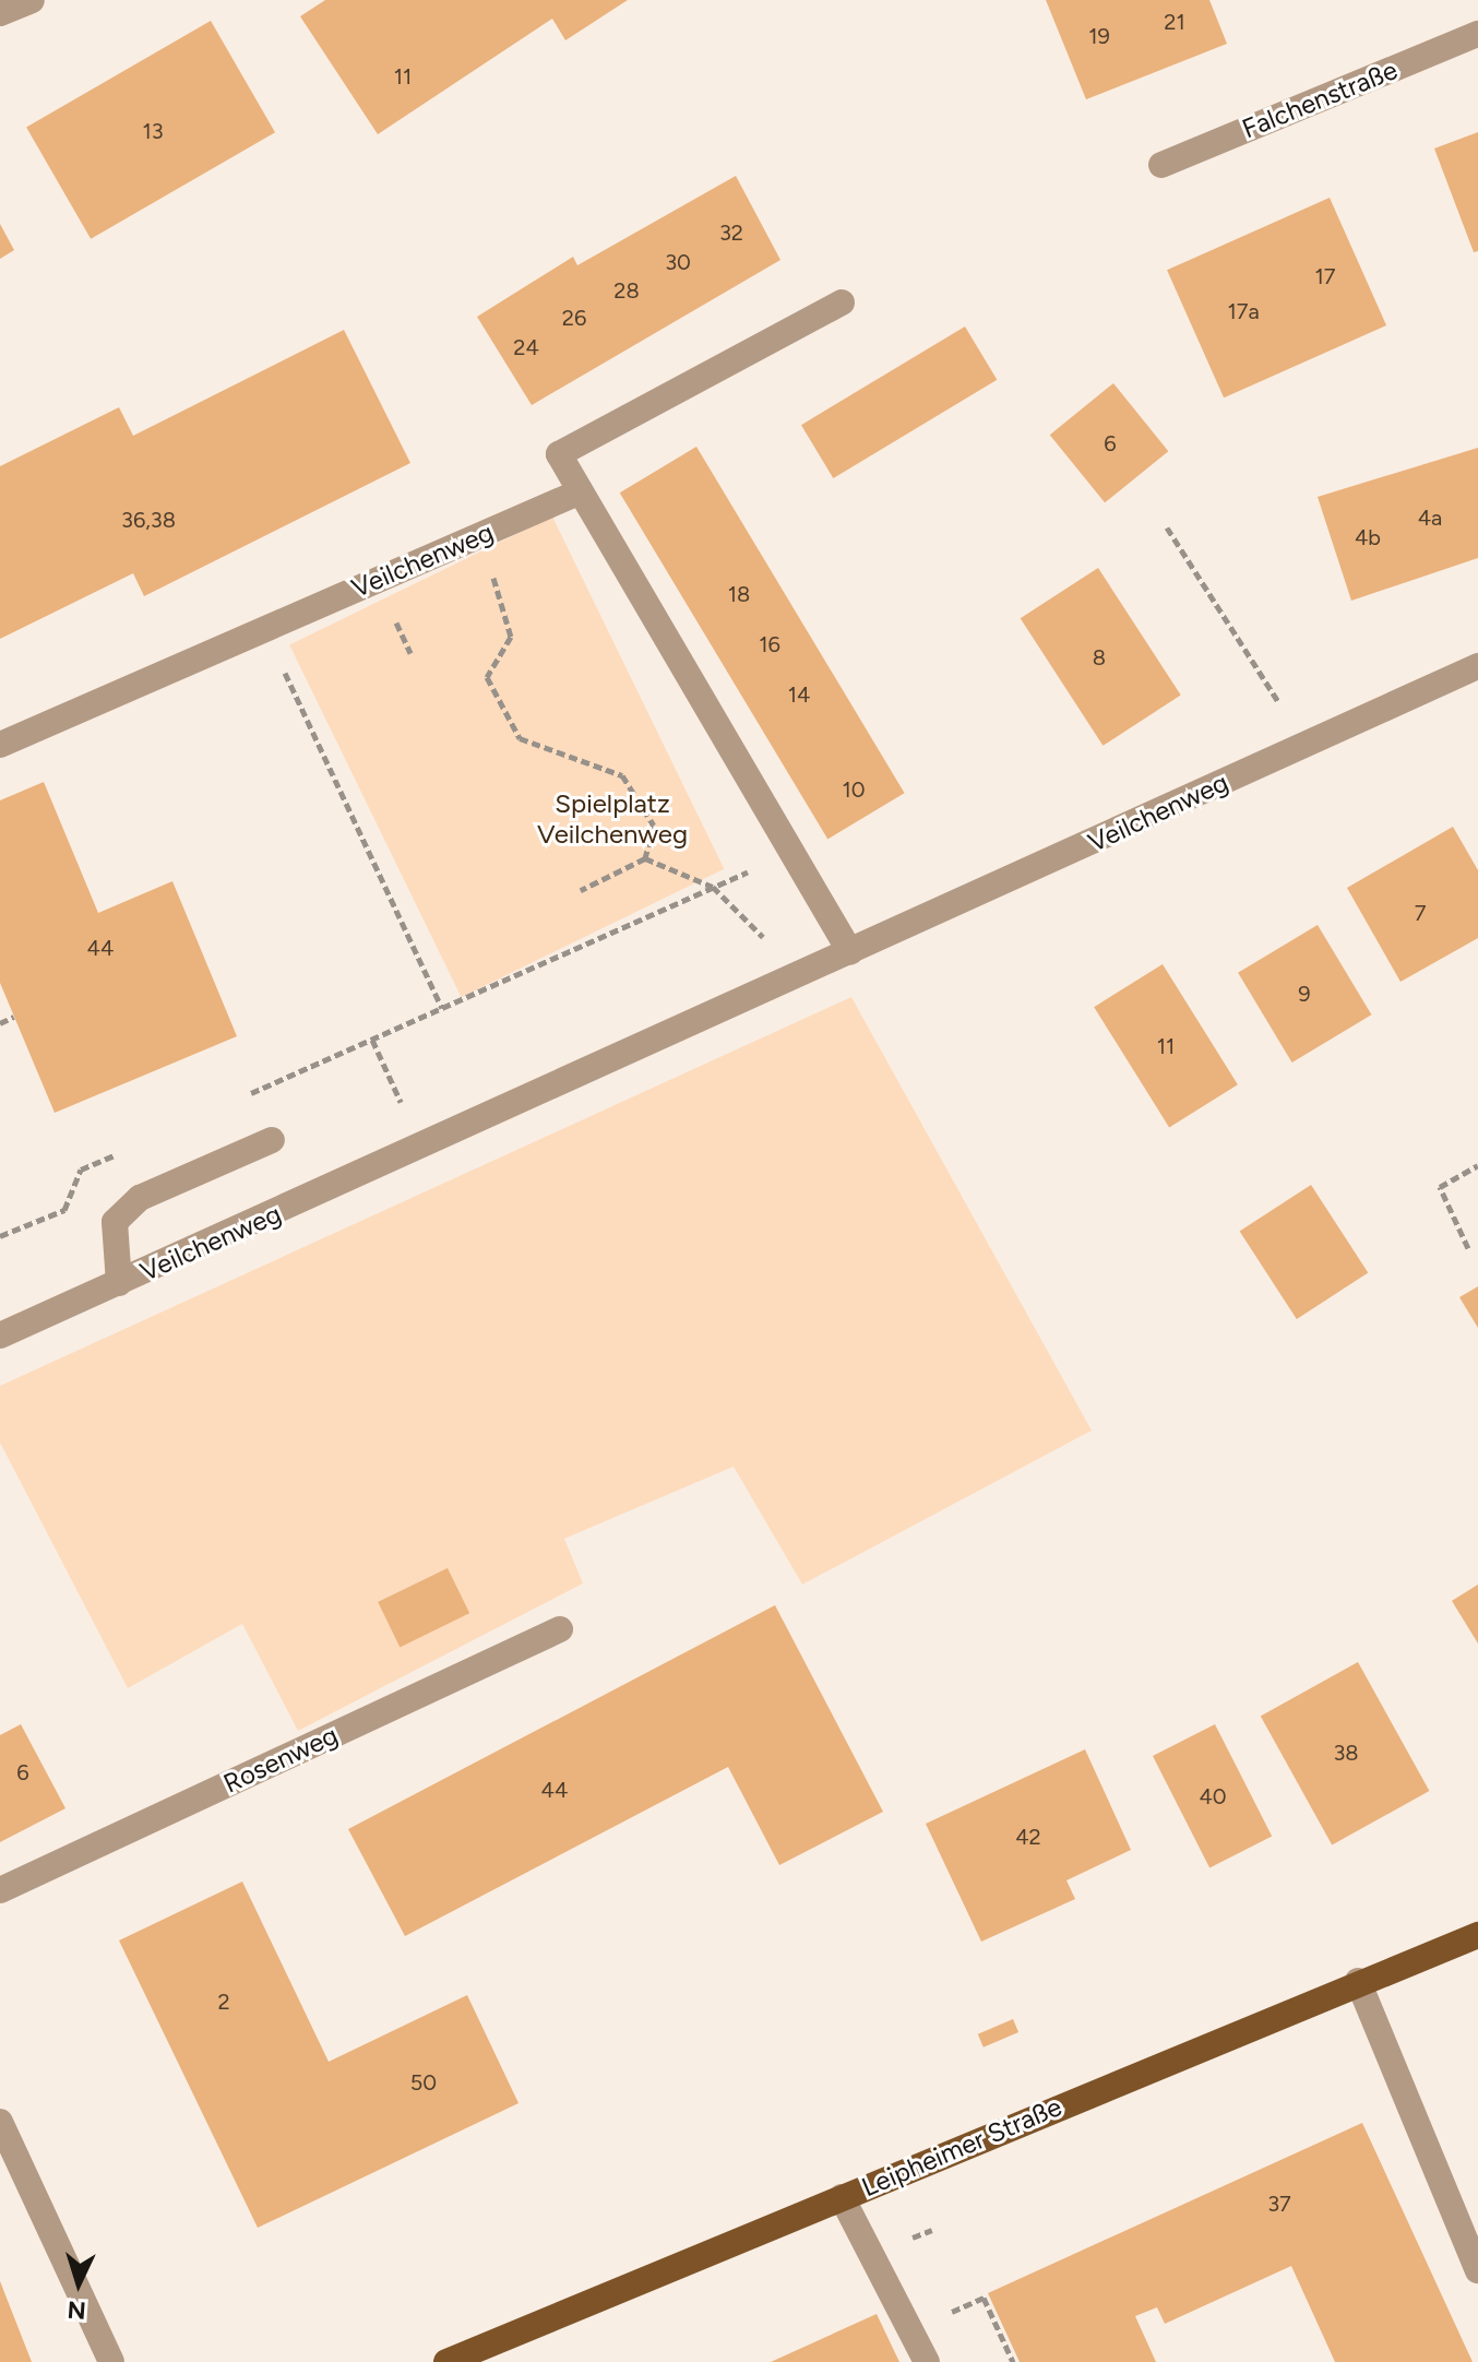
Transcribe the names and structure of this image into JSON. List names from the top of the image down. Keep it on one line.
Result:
{"streets":{"main road":["Leipheimer Straße"],"street":["Falchenstraße","Veilchenweg","Rosenweg"]},"parks":["Spielplatz Veilchenweg"],"house_numbers":["21","19","11","13","32","30","17","28","17a","26","24","6","4a","36,38","4b","18","16","8","14","10","7","44","9","11","38","6","44","40","42","2","50","37"],"north":"bottom"}
